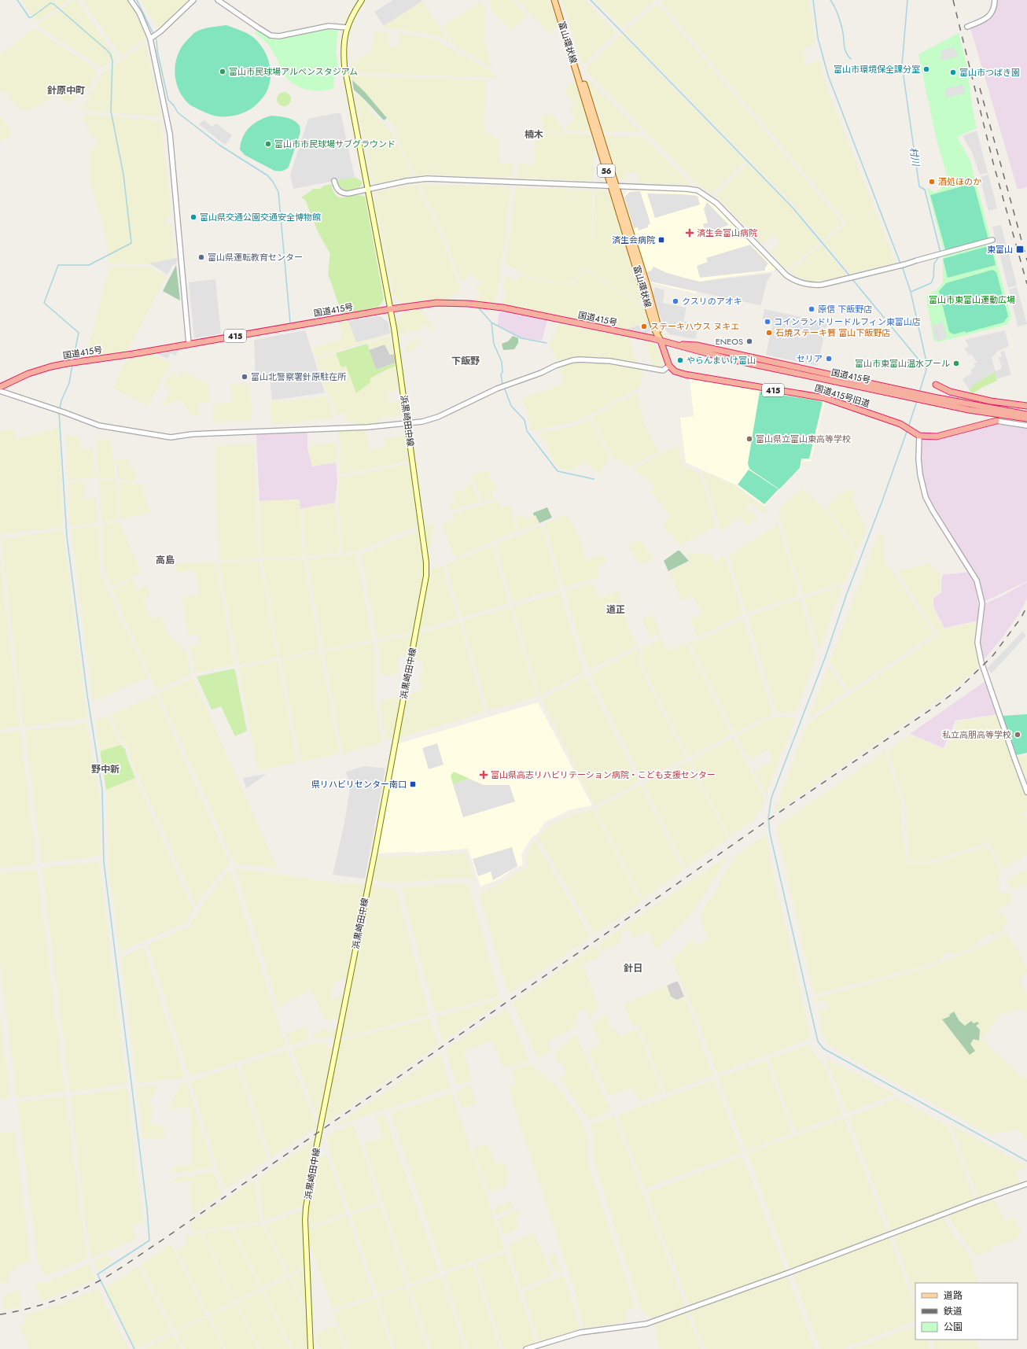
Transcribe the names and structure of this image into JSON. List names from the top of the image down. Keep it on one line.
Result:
{"streets":{"highway":["国道415号","415","国道415号旧道"],"main road":["富山環状線","56","浜黒崎田中線"]},"crossings":[["富山環状線","国道415号"],["国道415号","浜黒崎田中線"]],"districts":["針原中町","楠木","下飯野","高島","道正","野中新","針日"],"water":["村川"],"parks":["富山市東富山運動広場"],"places":{"other":["富山市環境保全課分室","富山市民球場アルペンスタジアム","富山市つばき園","富山市市民球場サブグラウンド","酒処ほのか","富山県交通公園交通安全博物館","富山県運転教育センター","クスリのアオキ","原信 下飯野店","コインランドリードルフィン東富山店","ステーキハウス ヌキエ","石焼ステーキ贅 富山下飯野店","ENEOS","セリア","やらんまいけ富山","富山市東富山温水プール","富山北警察署針原駐在所","富山県立富山東高等学校","私立高朋高等学校"],"health":["済生会富山病院","富山県高志リハビリテーション病院・こども支援センター"],"transit":["済生会病院","東富山","県リハビリセンター南口"]},"legend":["道路","鉄道","公園"]}
